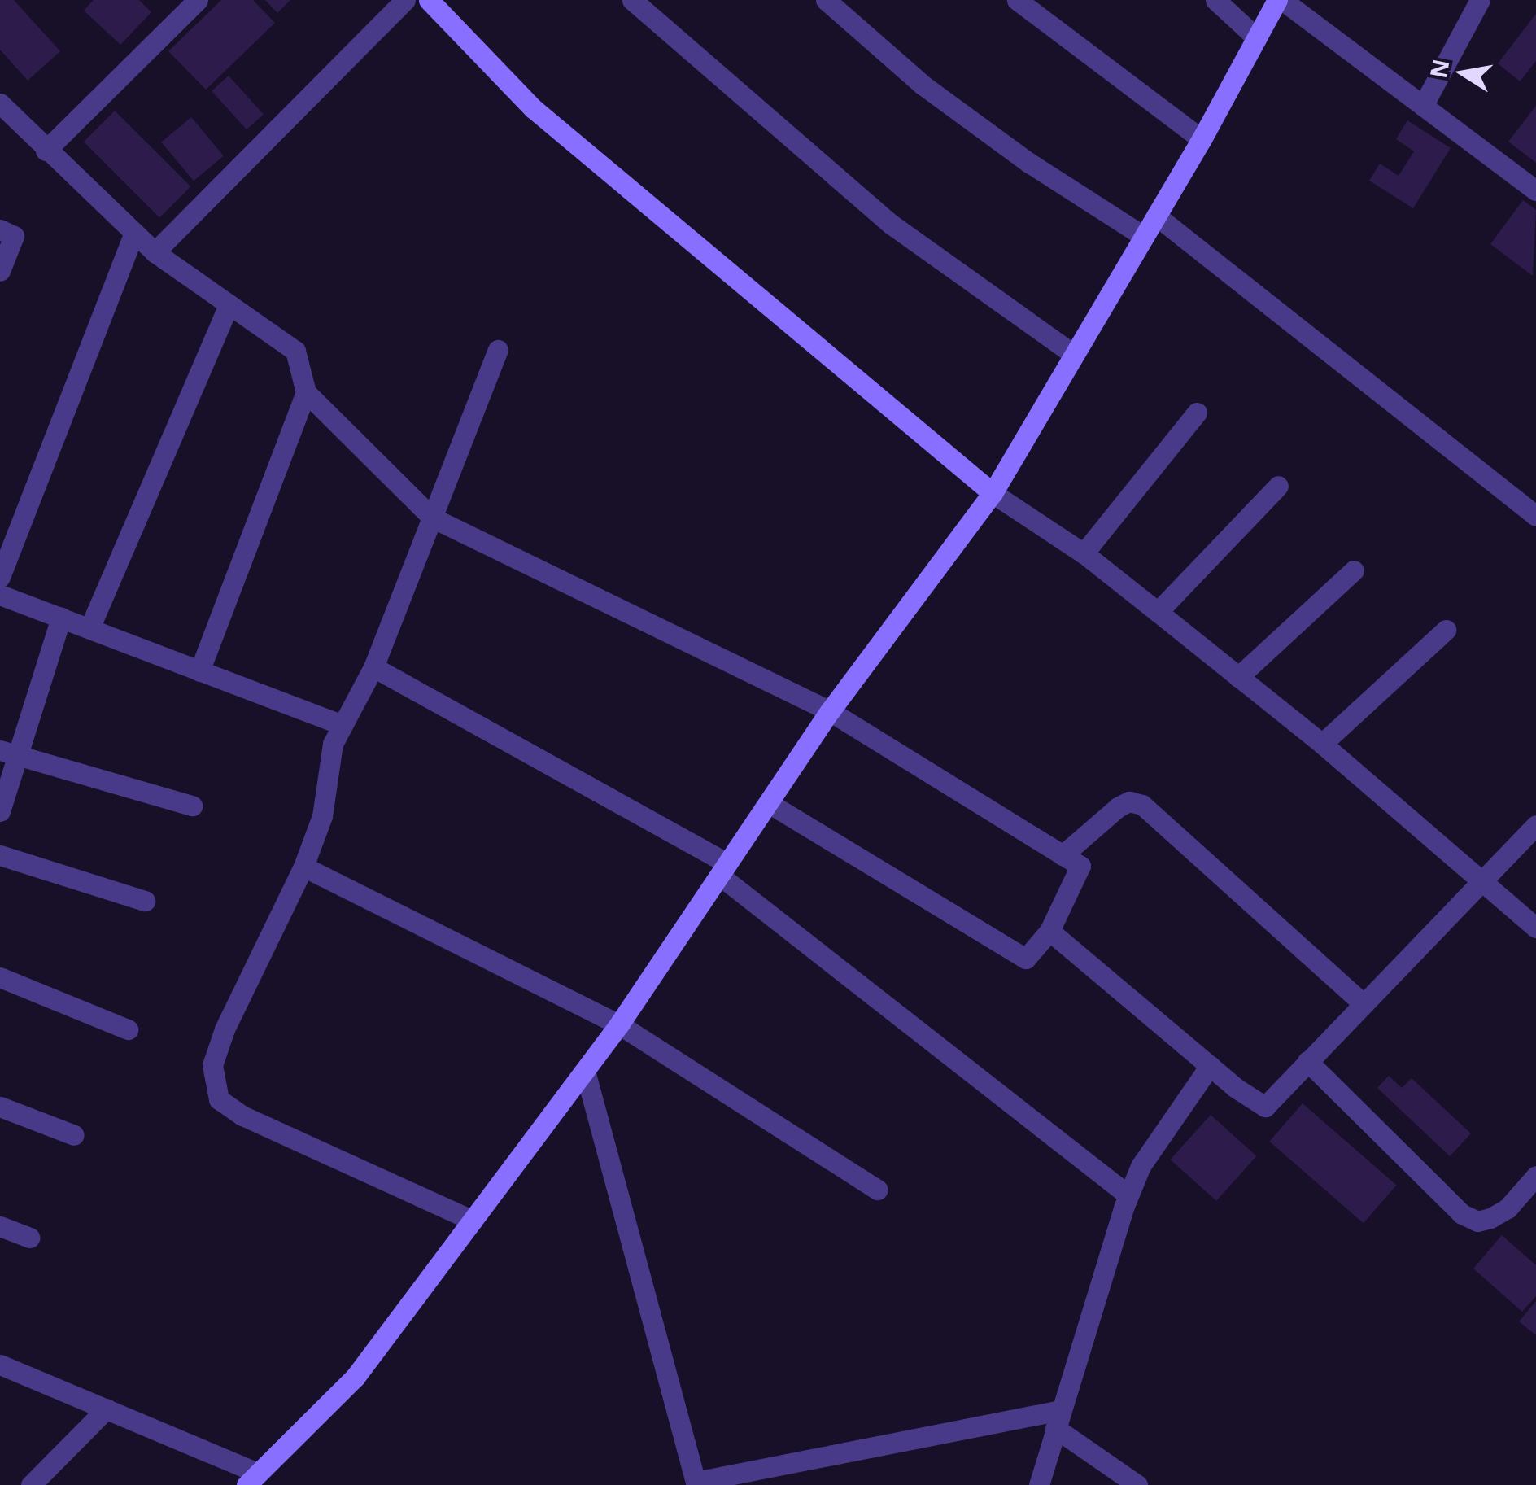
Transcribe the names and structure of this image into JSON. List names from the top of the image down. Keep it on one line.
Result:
{"north":"left"}
